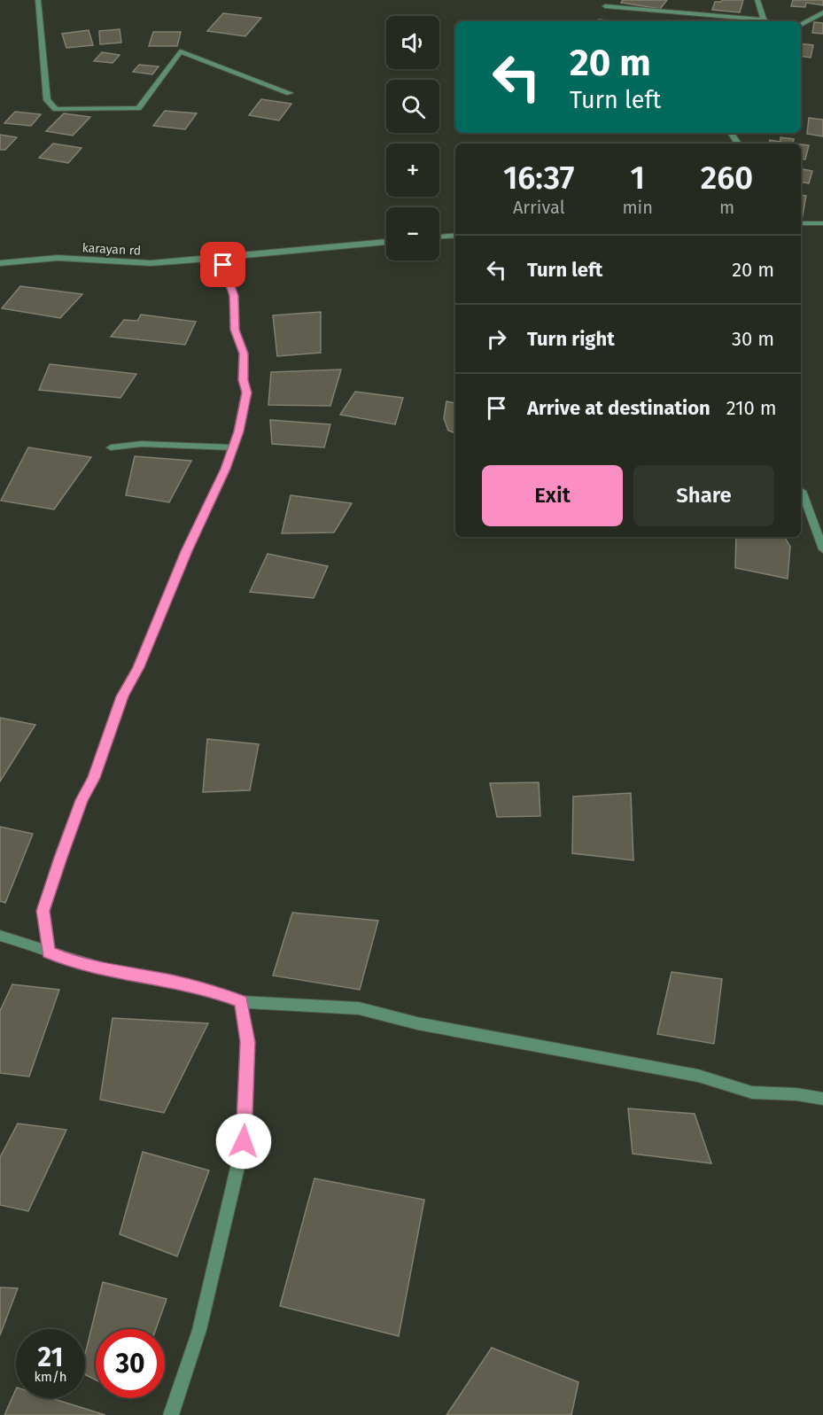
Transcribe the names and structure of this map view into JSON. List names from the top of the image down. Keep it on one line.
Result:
{"streets":{"street":["karayan rd"]},"page":{"map_buttons":["+","−"],"turn":["20 m","Turn left"],"eta":["16:37","Arrival","1","min","260","m"],"list":[{"name":"Turn left","value":"20 m"},{"name":"Turn right","value":"30 m"},{"name":"Arrive at destination","value":"210 m"}],"buttons":["Exit","Share"],"speed":"21 km/h","limit":"30"}}
